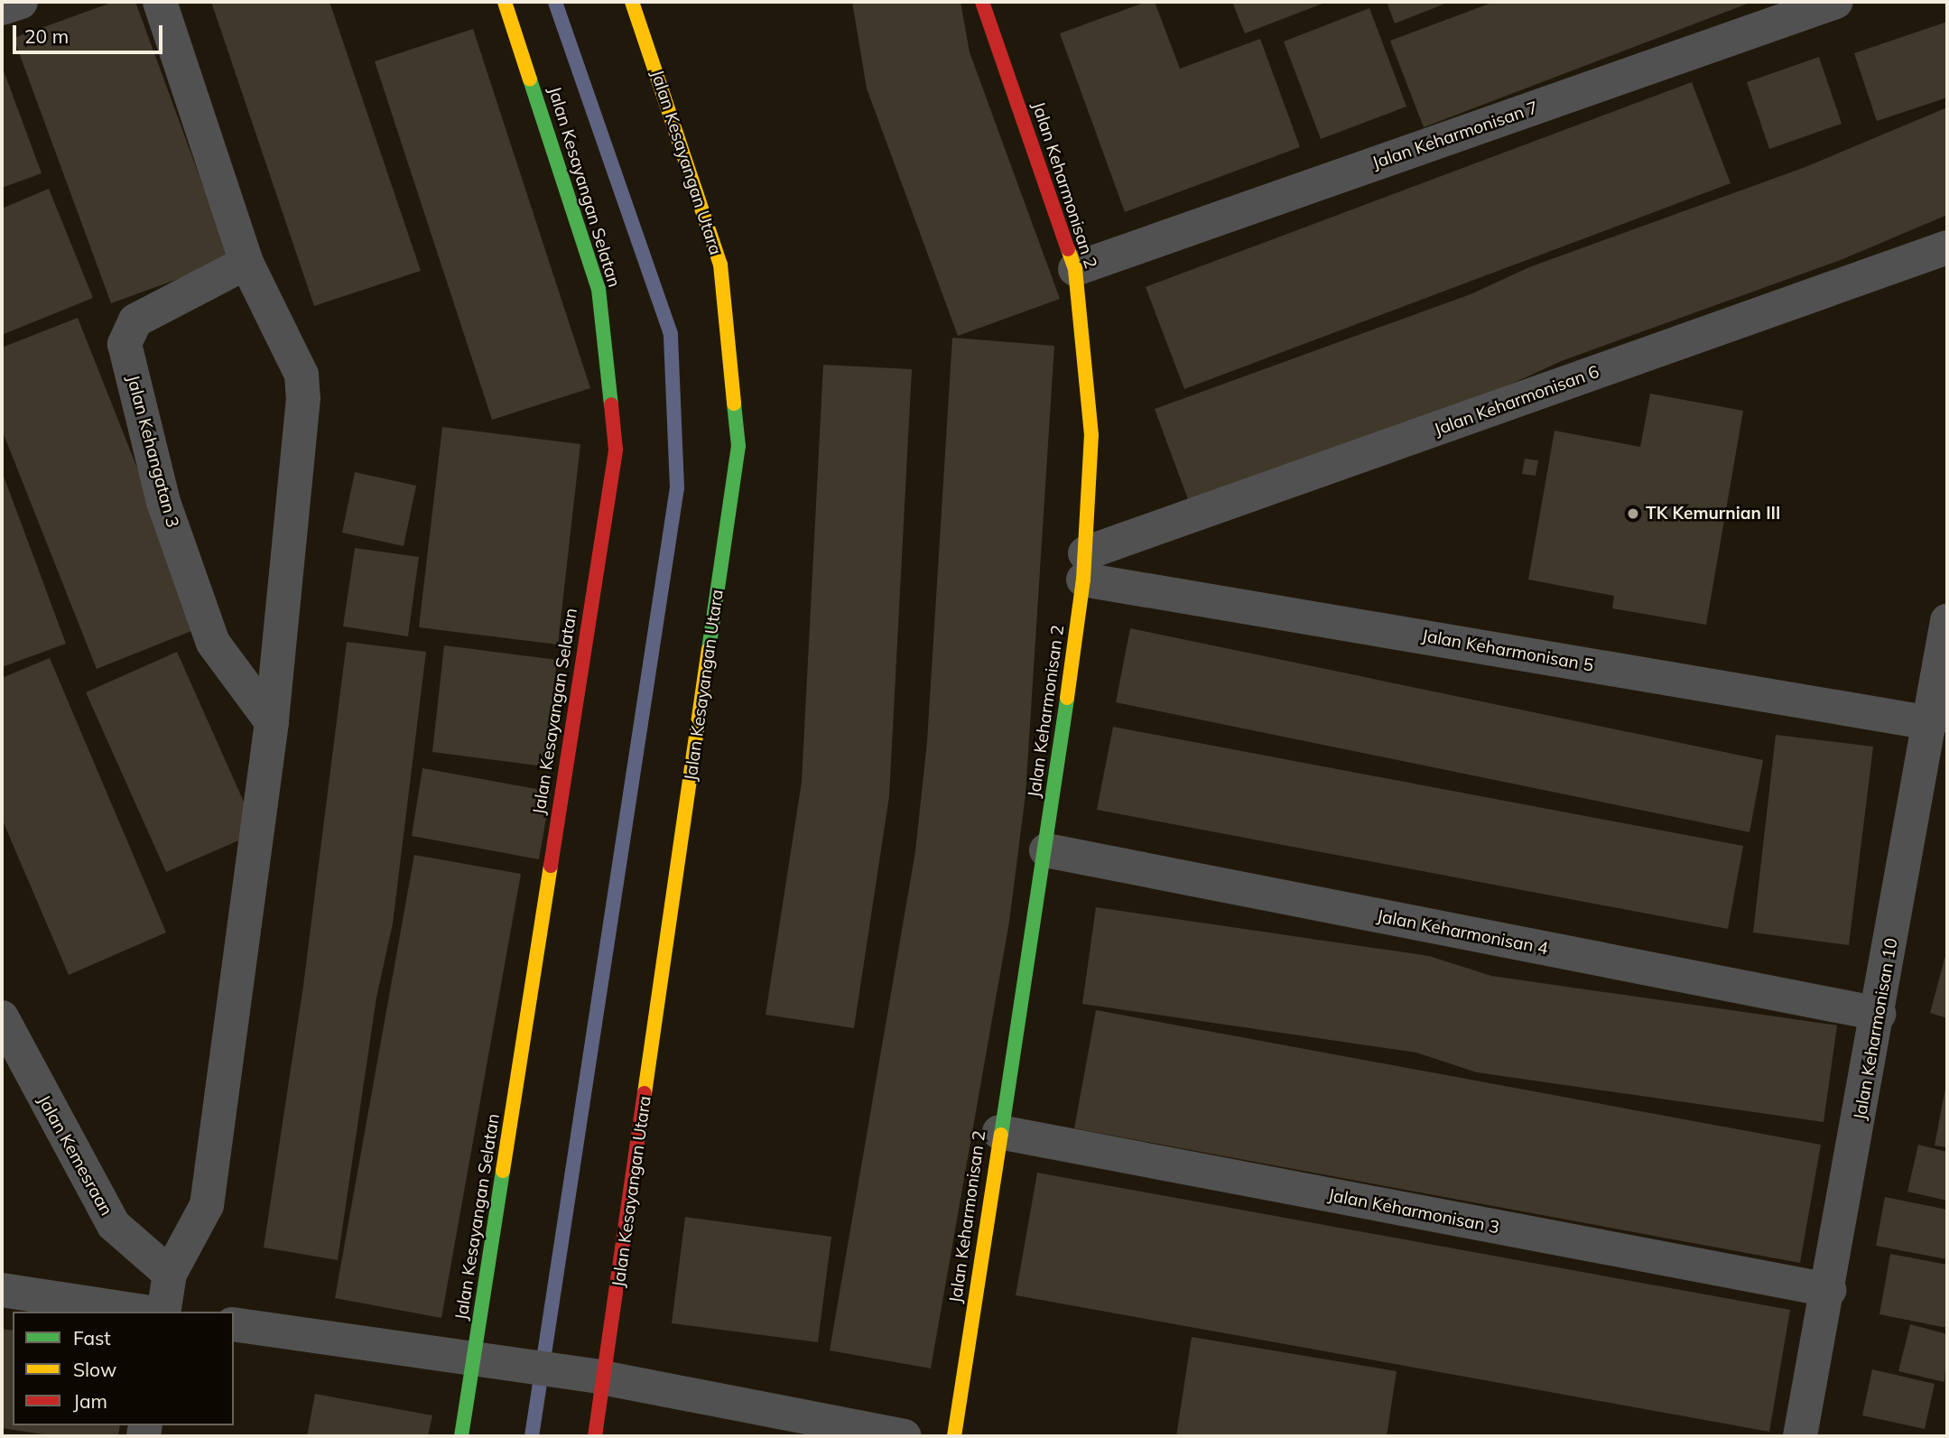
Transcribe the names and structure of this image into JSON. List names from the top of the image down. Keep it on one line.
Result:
{"streets":{"street":["Jalan Keharmonisan 7","Jalan Kesayangan Utara","Jalan Keharmonisan 2","Jalan Kesayangan Selatan","Jalan Keharmonisan 6","Jalan Kehangatan 3","Jalan Keharmonisan 5","Jalan Keharmonisan 4","Jalan Keharmonisan 10","Jalan Kemesraan","Jalan Keharmonisan 3"]},"crossings":[["Jalan Keharmonisan 7","Jalan Keharmonisan 2"],["Jalan Keharmonisan 2","Jalan Keharmonisan 6"],["Jalan Keharmonisan 2","Jalan Keharmonisan 5"],["Jalan Keharmonisan 2","Jalan Keharmonisan 4"],["Jalan Keharmonisan 2","Jalan Keharmonisan 3"],["Jalan Keharmonisan 6","Jalan Keharmonisan 5"],["Jalan Keharmonisan 5","Jalan Keharmonisan 10"],["Jalan Keharmonisan 4","Jalan Keharmonisan 10"],["Jalan Keharmonisan 10","Jalan Keharmonisan 3"]],"places":["TK Kemurnian III"],"legend":["Fast","Slow","Jam"],"scale_bar":"20 m"}
